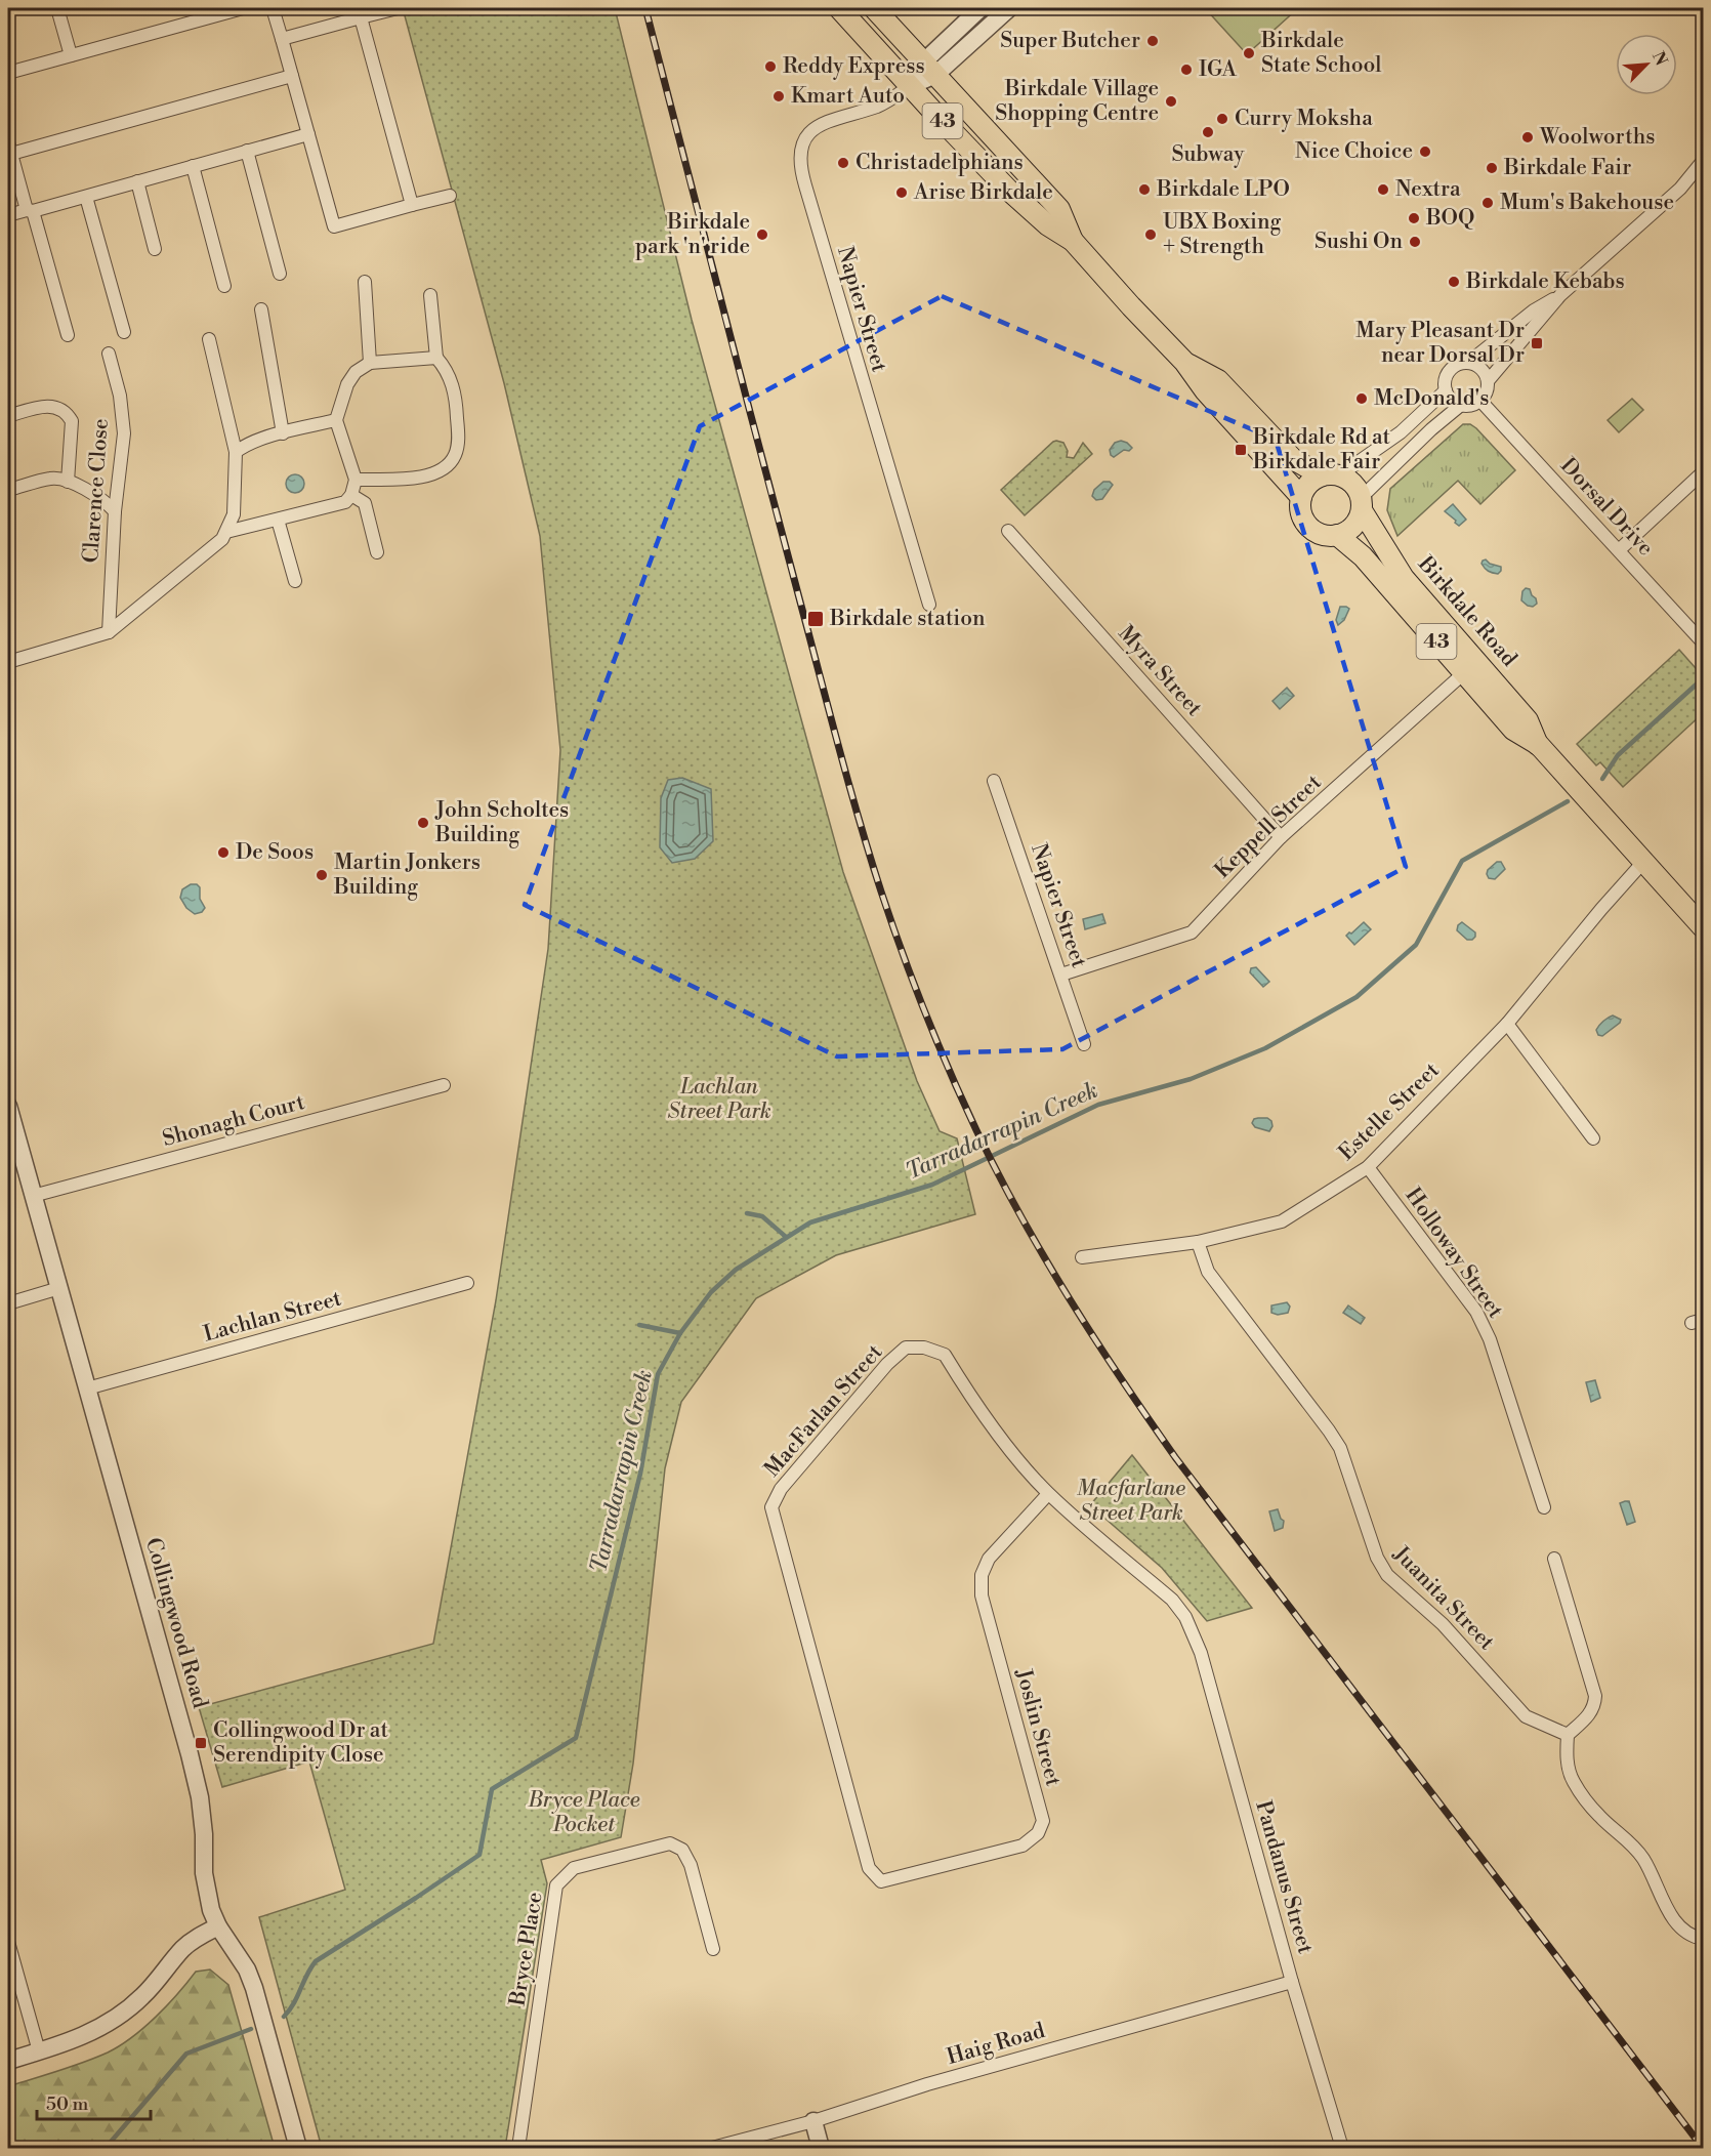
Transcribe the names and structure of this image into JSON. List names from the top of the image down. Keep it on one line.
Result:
{"streets":{"main road":["43","Birkdale Road"],"street":["Napier Street","Clarence Close","Dorsal Drive","Myra Street","Keppell Street","Estelle Street","Shonagh Court","Holloway Street","Lachlan Street","MacFarlan Street","Juanita Street","Collingwood Road","Joslin Street","Pandanus Street","Bryce Place","Haig Road"]},"crossings":[["43","Napier Street"],["43","Birkdale Road"],["Napier Street","Keppell Street"],["Birkdale Road","Keppell Street"],["Birkdale Road","Estelle Street"],["Myra Street","Keppell Street"],["Estelle Street","Holloway Street"],["Estelle Street","Juanita Street"],["Shonagh Court","Collingwood Road"],["Lachlan Street","Collingwood Road"],["MacFarlan Street","Joslin Street"],["MacFarlan Street","Pandanus Street"],["Pandanus Street","Haig Road"]],"water":["Tarradarrapin Creek"],"parks":["Lachlan Street Park","Macfarlane Street Park","Bryce Place Pocket"],"places":{"other":["Super Butcher","Birkdale State School","Reddy Express","IGA","Kmart Auto","Birkdale Village Shopping Centre","Curry Moksha","Subway","Woolworths","Nice Choice","Christadelphians","Birkdale Fair","Birkdale LPO","Nextra","Arise Birkdale","Mum's Bakehouse","BOQ","Birkdale park 'n' ride","UBX Boxing + Strength","Sushi On","Birkdale Kebabs","McDonald's","John Scholtes Building","De Soos","Martin Jonkers Building"],"transit":["Mary Pleasant Dr near Dorsal Dr","Birkdale Rd at Birkdale Fair","Birkdale station","Collingwood Dr at Serendipity Close"]},"scale_bar":"50 m","north":"top right"}
